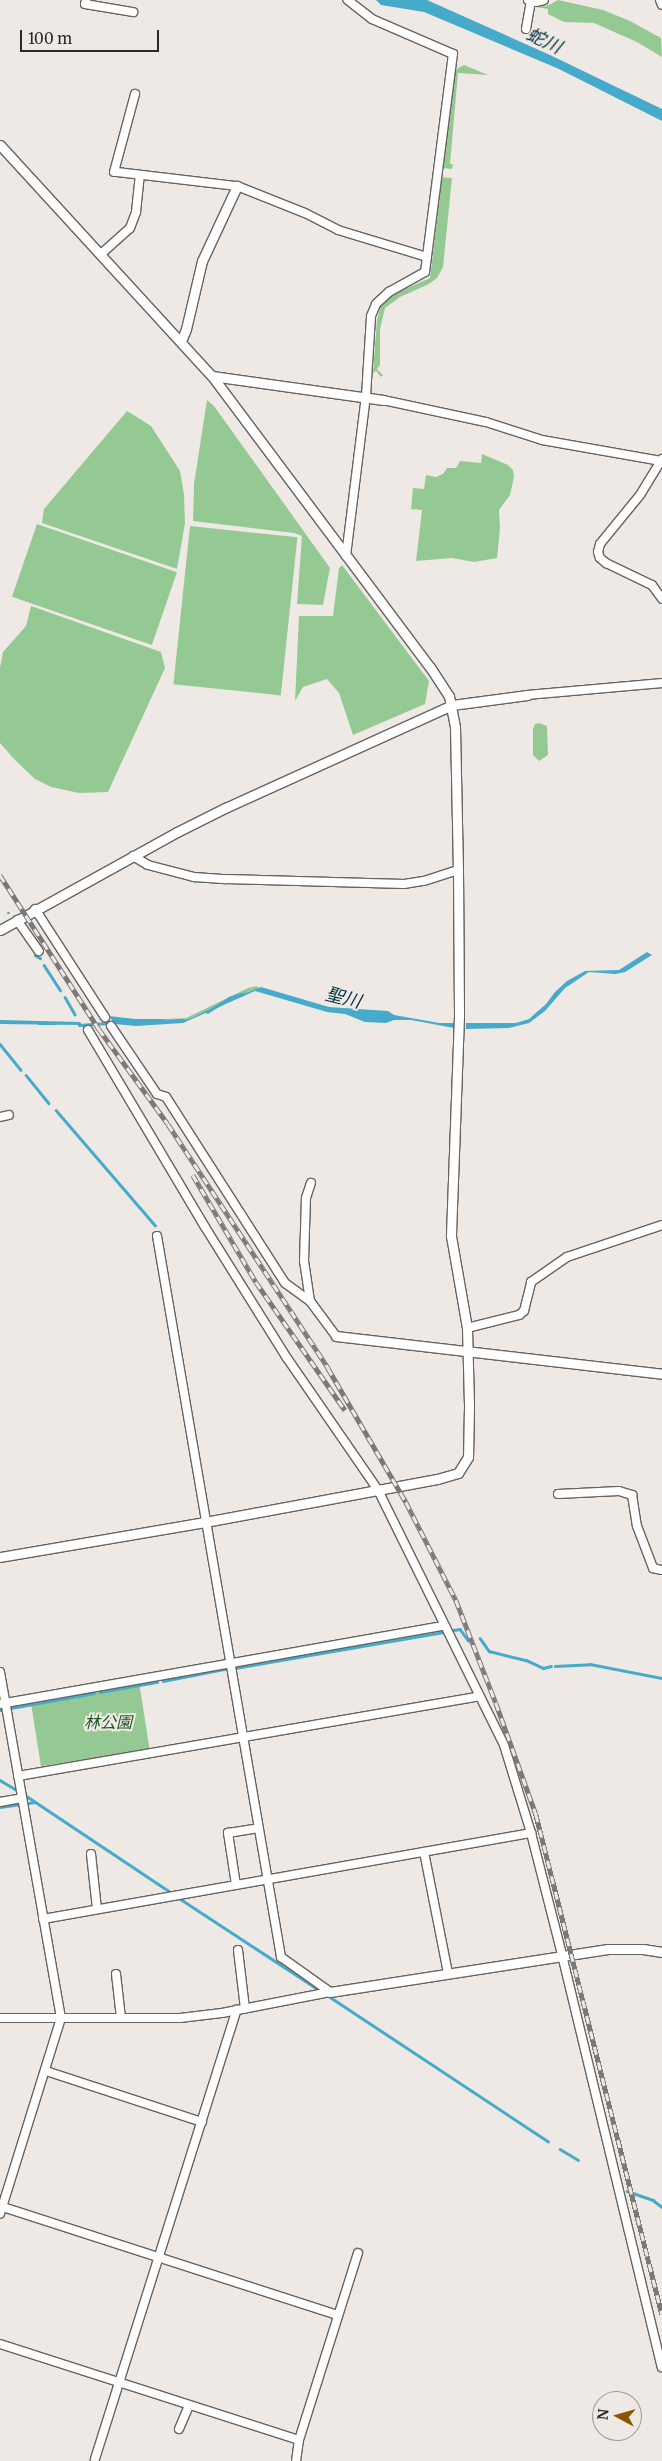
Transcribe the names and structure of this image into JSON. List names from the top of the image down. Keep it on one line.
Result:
{"water":["蛇川","聖川"],"parks":["林公園"],"scale_bar":"100 m","north":"left"}
